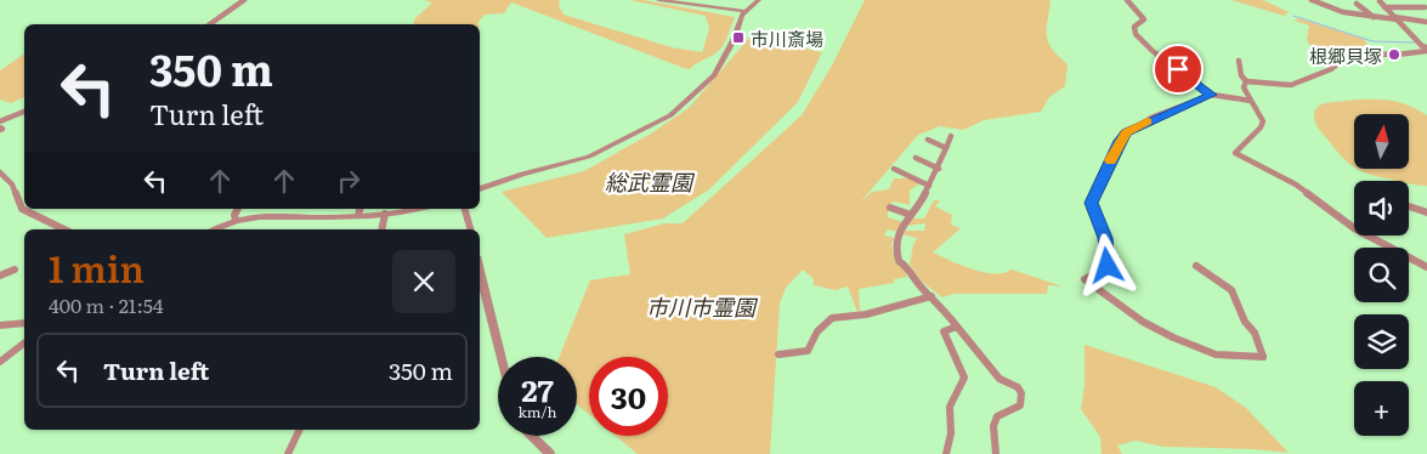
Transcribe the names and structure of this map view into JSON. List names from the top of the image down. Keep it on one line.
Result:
{"parks":["総武霊園","市川市霊園"],"places":{"transit":["市川斎場"],"other":["根郷貝塚"]},"north":"top","page":{"turn":["350 m","Turn left"],"map_buttons":"+","heading":["1 min","400 m · 21:54"],"list":[{"name":"Turn left","value":"350 m"}],"speed":"27 km/h","limit":"30"}}
